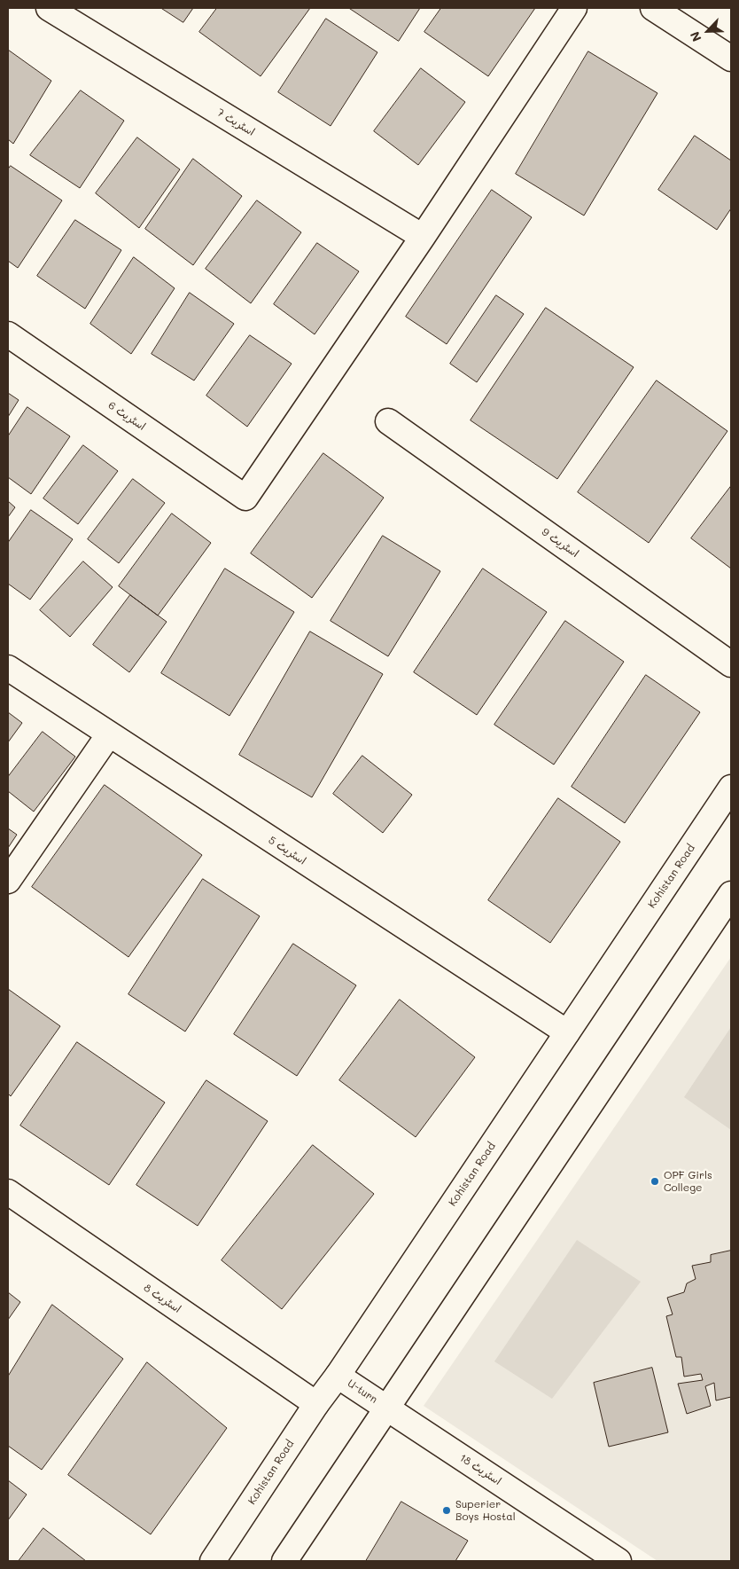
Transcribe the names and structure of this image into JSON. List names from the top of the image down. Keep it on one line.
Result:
{"streets":{"street":["اسٹریٹ 7","اسٹریٹ 6","اسٹریٹ 9","اسٹریٹ 5","Kohistan Road","اسٹریٹ 8","U-turn","اسٹریٹ 18"]},"crossings":[["اسٹریٹ 7","اسٹریٹ 6"],["اسٹریٹ 5","Kohistan Road"],["Kohistan Road","اسٹریٹ 8"],["Kohistan Road","U-turn"],["U-turn","اسٹریٹ 18"]],"places":["OPF Girls College","Superier Boys Hostal"],"north":"bottom left"}
